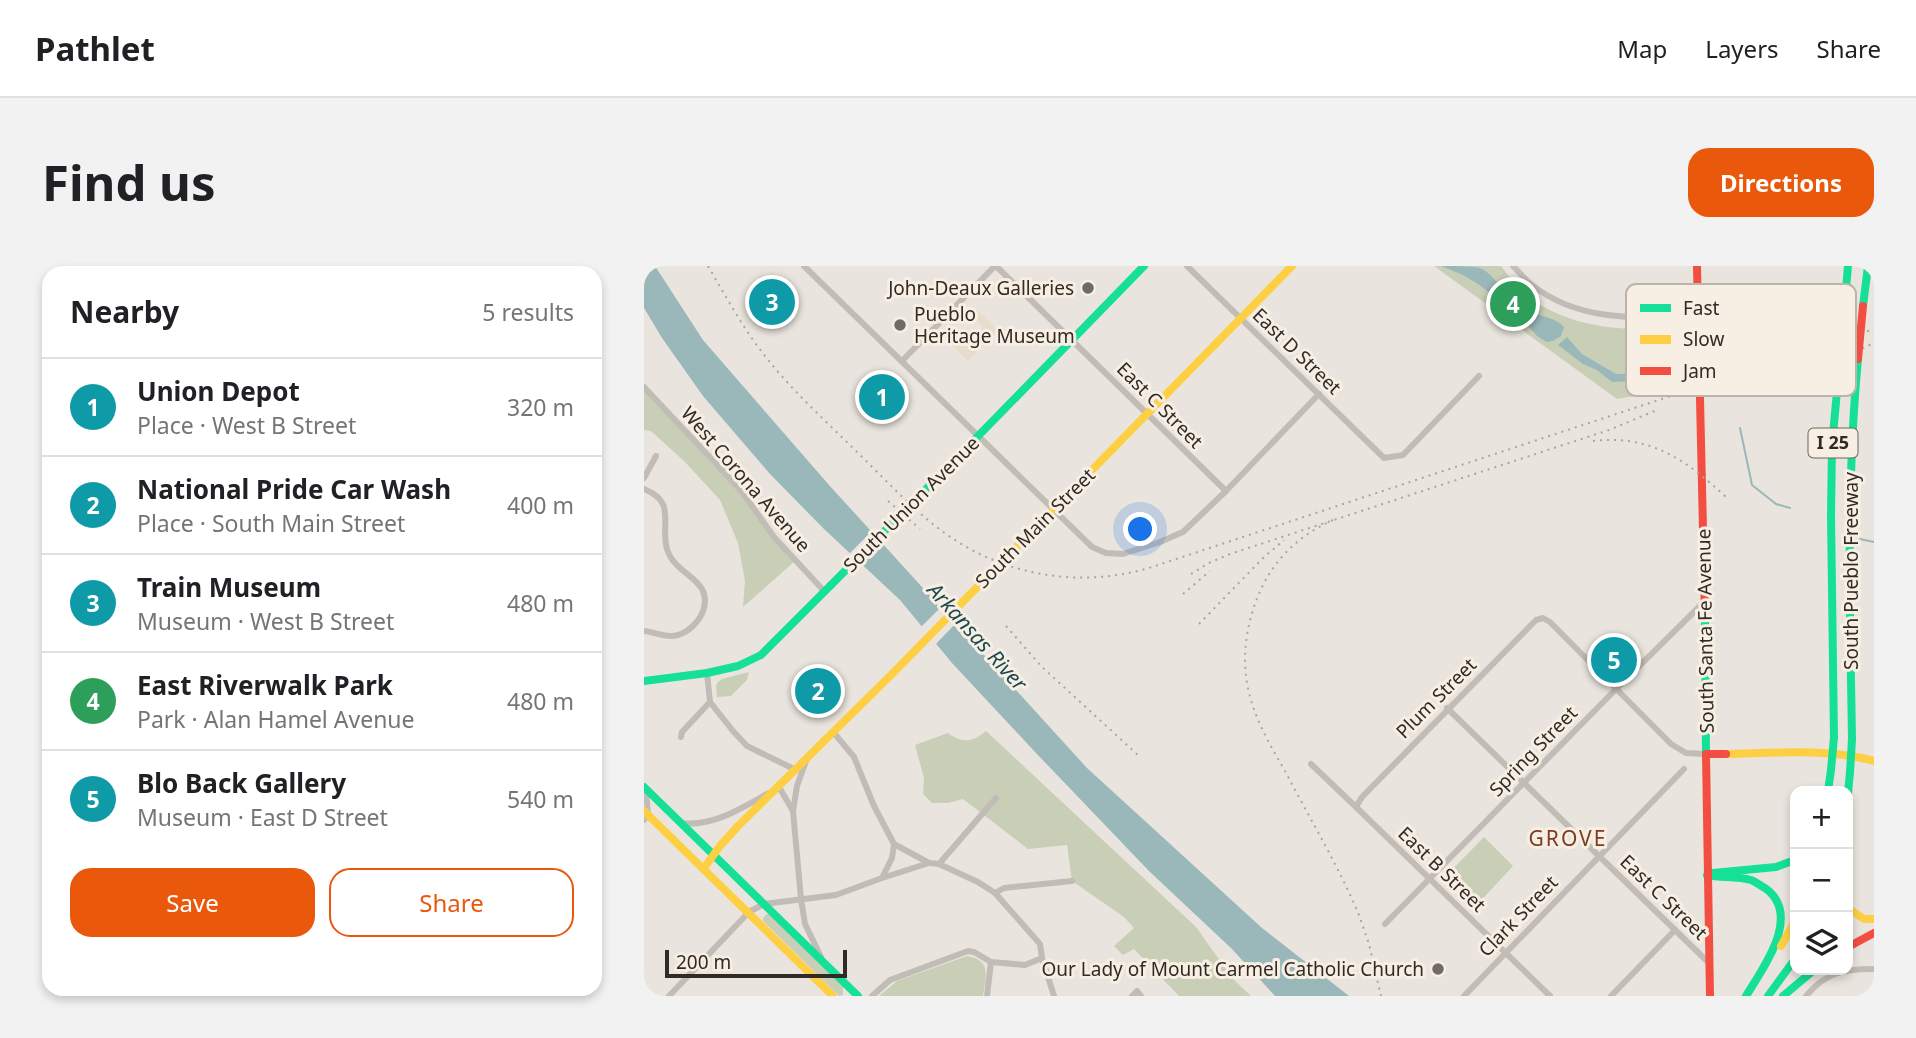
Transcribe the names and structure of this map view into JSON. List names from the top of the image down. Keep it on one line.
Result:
{"streets":{"main road":["I 25","South Union Avenue","South Main Street","South Pueblo Freeway","South Santa Fe Avenue"],"street":["East D Street","East C Street","West Corona Avenue","Plum Street","Spring Street","East B Street","Clark Street"]},"crossings":[["East D Street","South Main Street"],["East C Street","South Union Avenue"],["East C Street","South Main Street"],["East C Street","South Santa Fe Avenue"],["East C Street","Plum Street"],["East C Street","Spring Street"],["East C Street","Clark Street"],["West Corona Avenue","South Union Avenue"],["South Santa Fe Avenue","Spring Street"],["Plum Street","Spring Street"],["Plum Street","East B Street"],["Spring Street","East B Street"],["East B Street","Clark Street"]],"districts":["GROVE"],"water":["Arkansas River"],"places":["John-Deaux Galleries","Pueblo Heritage Museum","Our Lady of Mount Carmel Catholic Church"],"legend":["Fast","Slow","Jam"],"scale_bar":"200 m","page":{"header":"Pathlet","nav":["Map","Layers","Share"],"buttons":["Directions",["Save","Share"]],"title":"Find us","heading":["Nearby","5 results"],"pins":["3","4","1","5","2"],"list":[{"mark":"1","name":"Union Depot","note":"Place · West B Street","value":"320 m"},{"mark":"2","name":"National Pride Car Wash","note":"Place · South Main Street","value":"400 m"},{"mark":"3","name":"Train Museum","note":"Museum · West B Street","value":"480 m"},{"mark":"4","name":"East Riverwalk Park","note":"Park · Alan Hamel Avenue","value":"480 m"},{"mark":"5","name":"Blo Back Gallery","note":"Museum · East D Street","value":"540 m"}],"map_buttons":["+","−"],"scale":"200 m"}}
